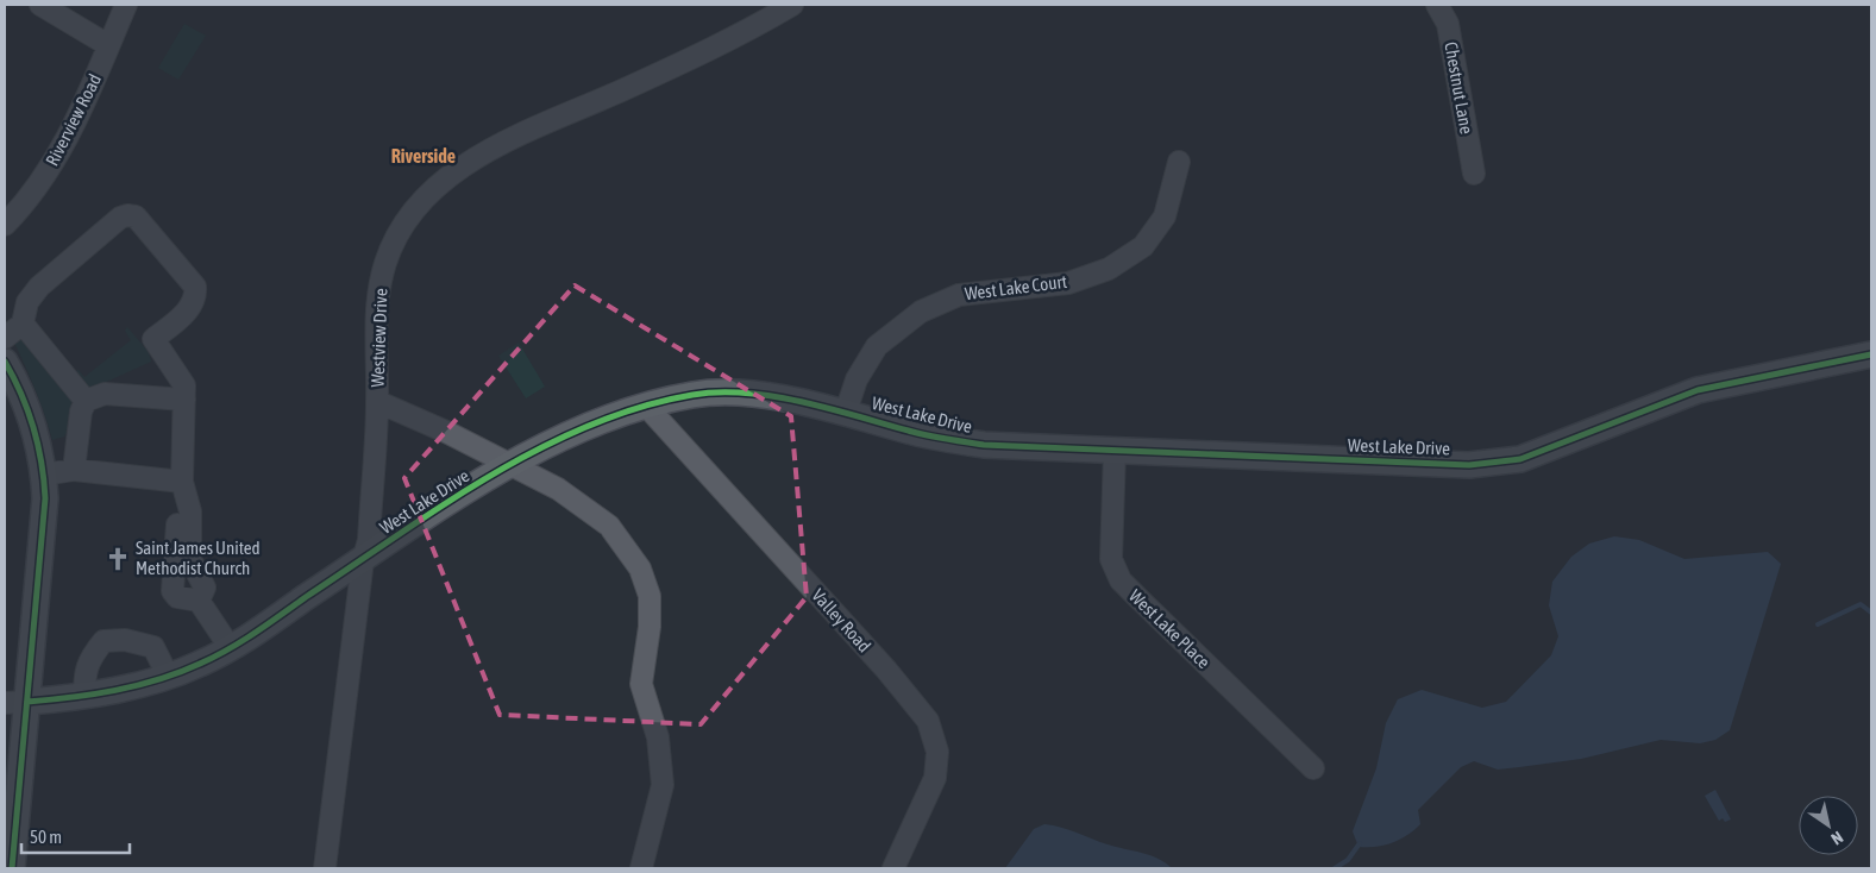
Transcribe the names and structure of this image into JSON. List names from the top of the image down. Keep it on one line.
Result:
{"streets":{"main road":["West Lake Drive"],"street":["Chestnut Lane","Riverview Road","West Lake Court","Westview Drive","Valley Road","West Lake Place"]},"crossings":[["West Lake Court","West Lake Drive"],["Westview Drive","West Lake Drive"],["West Lake Drive","Valley Road"],["West Lake Drive","West Lake Place"]],"districts":["Riverside"],"places":{"church":["Saint James United Methodist Church"]},"scale_bar":"50 m","north":"bottom right"}
